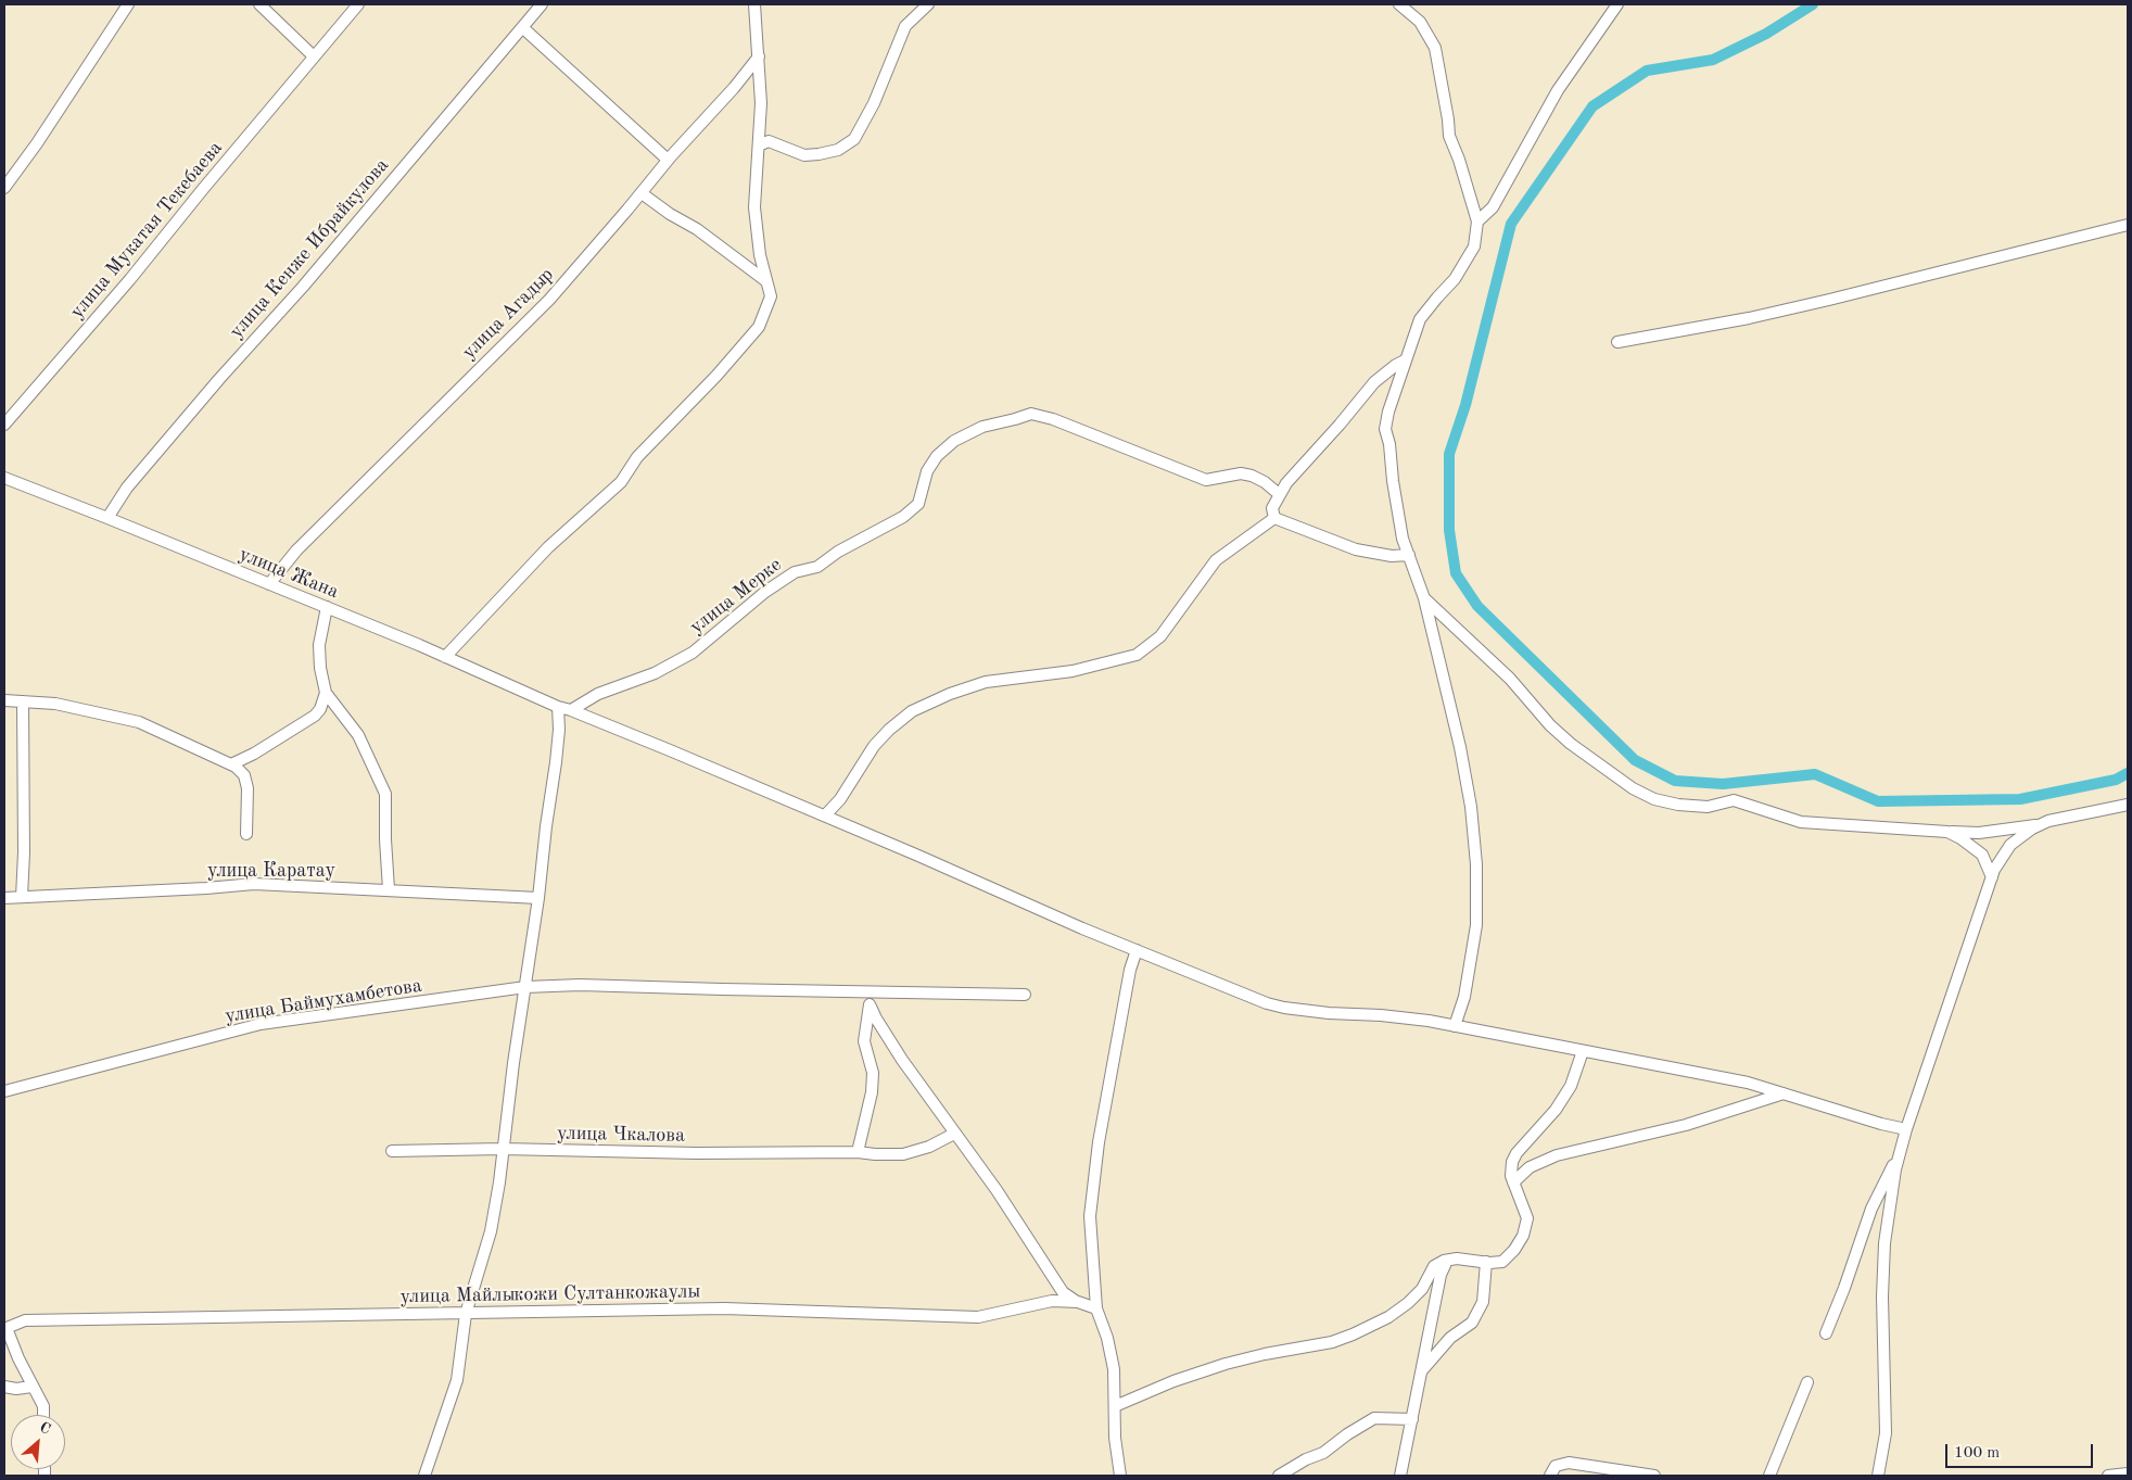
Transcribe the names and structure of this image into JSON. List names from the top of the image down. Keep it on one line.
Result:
{"streets":{"street":["улица Мукатая Текебаева","улица Кенже Ибрайкулова","улица Агадыр","улица Жана","улица Мерке","улица Каратау","улица Баймухамбетова","улица Чкалова","улица Майлыкожи Султанкожаулы"]},"crossings":[["улица Кенже Ибрайкулова","улица Жана"],["улица Агадыр","улица Жана"],["улица Жана","улица Мерке"]],"scale_bar":"100 m","north":"top right"}
